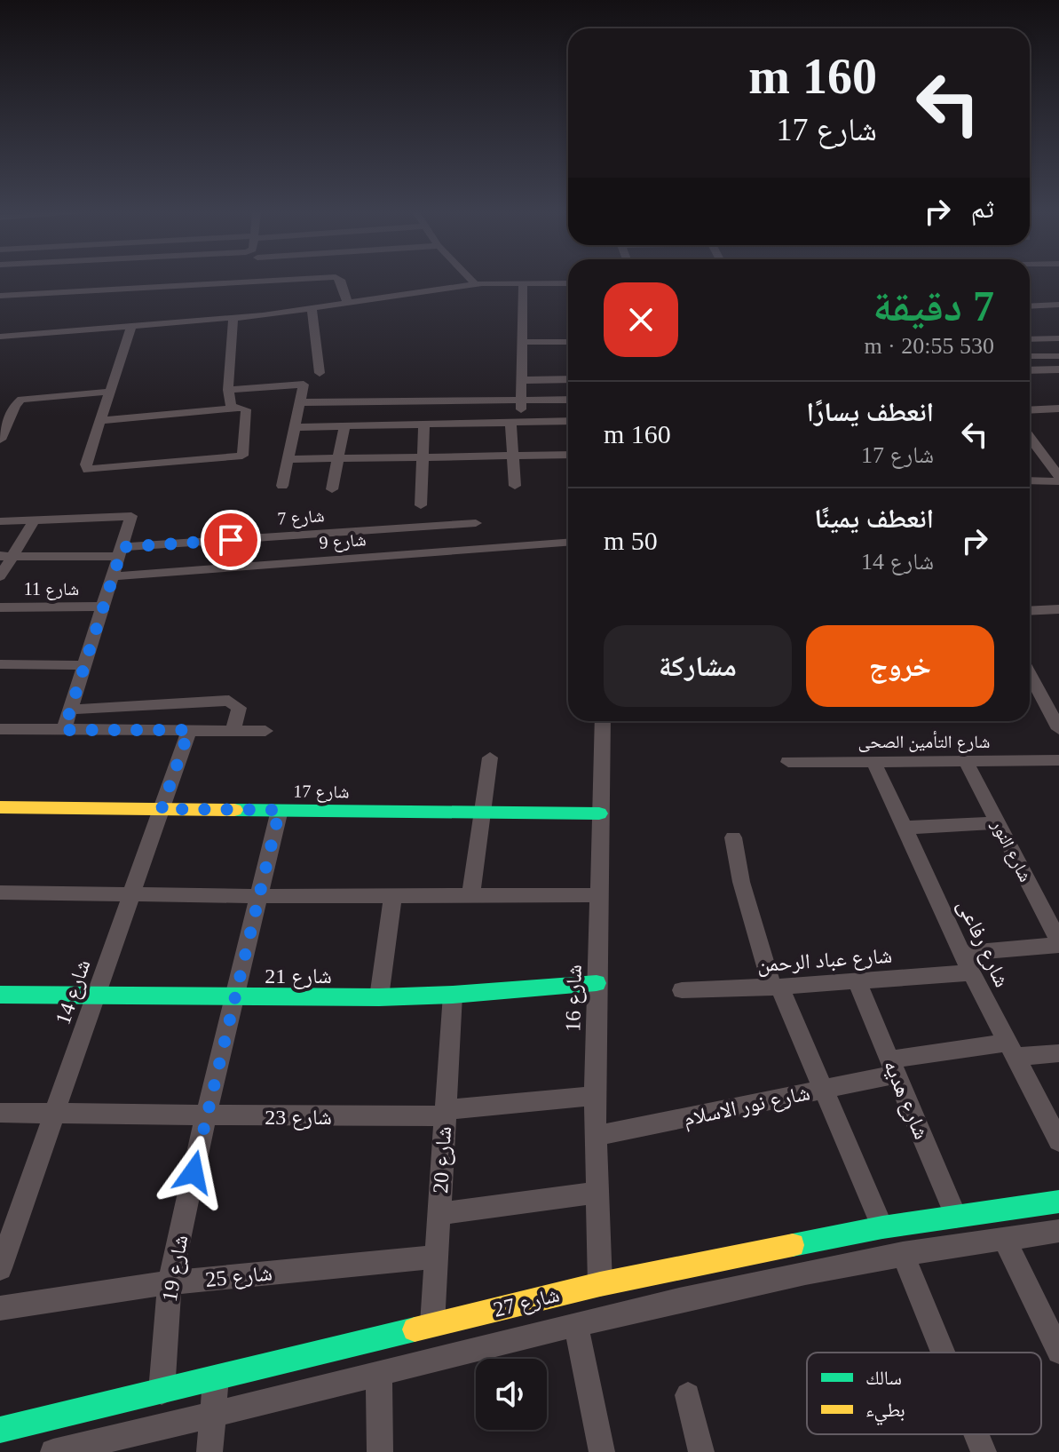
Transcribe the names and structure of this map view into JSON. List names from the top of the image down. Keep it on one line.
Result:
{"streets":{"street":["شارع 7","شارع 9","شارع 11","شارع التأمين الصحى","شارع 17","شارع النور","شارع رفاعى","شارع عباد الرحمن","شارع 21","شارع 14","شارع 16","شارع هديه","شارع نور الاسلام","شارع 23","شارع 20","شارع 19","شارع 25","شارع 27"]},"crossings":[["شارع التأمين الصحى","شارع النور"],["شارع التأمين الصحى","شارع رفاعى"],["شارع 17","شارع 14"],["شارع 17","شارع 16"],["شارع 17","شارع 19"],["شارع رفاعى","شارع عباد الرحمن"],["شارع رفاعى","شارع نور الاسلام"],["شارع عباد الرحمن","شارع هديه"],["شارع 21","شارع 14"],["شارع 21","شارع 16"],["شارع 21","شارع 20"],["شارع 21","شارع 19"],["شارع 14","شارع 23"],["شارع 16","شارع نور الاسلام"],["شارع 16","شارع 23"],["شارع 16","شارع 27"],["شارع هديه","شارع نور الاسلام"],["شارع هديه","شارع 27"],["شارع 23","شارع 20"],["شارع 23","شارع 19"],["شارع 20","شارع 25"],["شارع 20","شارع 27"],["شارع 19","شارع 25"],["شارع 19","شارع 27"]],"legend":["سالك","بطيء"],"page":{"turn":["160 m","شارع 17"],"then":"ثم","heading":["7 دقيقة","530 m · 20:55"],"list":[{"name":"انعطف يسارًا","note":"شارع 17","value":"160 m"},{"name":"انعطف يمينًا","note":"شارع 14","value":"50 m"}],"buttons":["خروج","مشاركة"]}}
